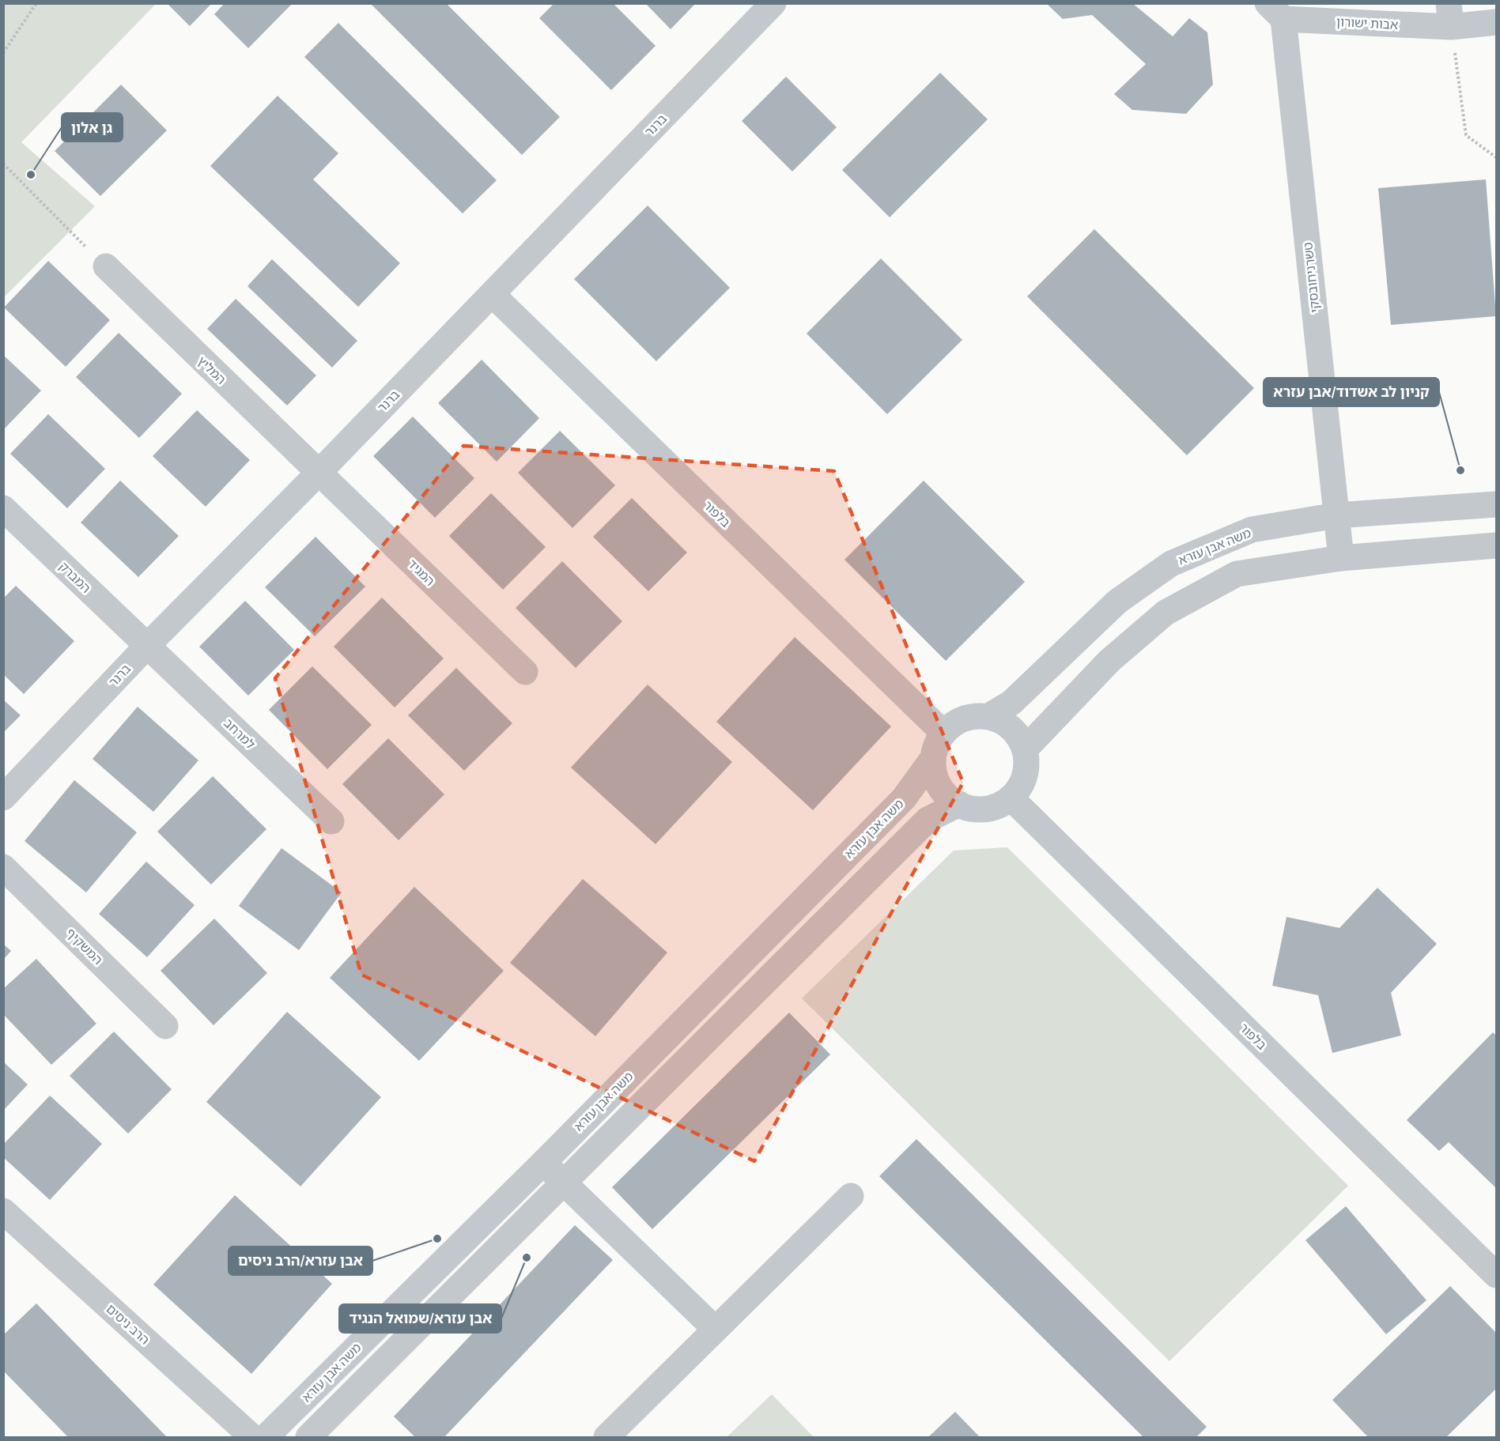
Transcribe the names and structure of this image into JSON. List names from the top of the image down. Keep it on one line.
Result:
{"streets":{"street":["אבות ישורון","ברנר","טשרניחובסקי","המליץ","בלפור","משה אבן עזרא","המגיד","המברק","למרחב","המשקיף","הרב ניסים"]},"crossings":[["אבות ישורון","טשרניחובסקי"],["ברנר","המליץ"],["ברנר","בלפור"],["ברנר","המגיד"],["ברנר","המברק"],["ברנר","למרחב"],["טשרניחובסקי","משה אבן עזרא"],["המליץ","המגיד"],["בלפור","משה אבן עזרא"],["המברק","למרחב"]],"places":["גן אלון","קניון לב אשדוד/אבן עזרא","אבן עזרא/הרב ניסים","אבן עזרא/שמואל הנגיד"]}
